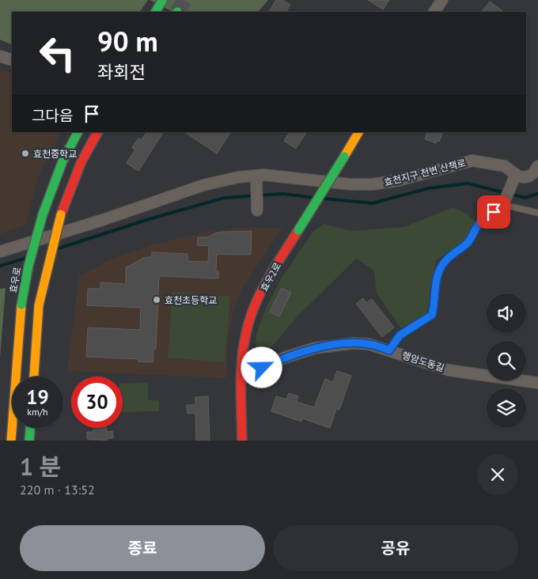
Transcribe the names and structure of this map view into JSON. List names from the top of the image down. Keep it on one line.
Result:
{"streets":{"main road":["효우2로","효우로"],"street":["효천지구 천변 산책로","행암도동길"]},"crossings":[["효우2로","행암도동길"]],"places":["효천중학교","효천초등학교"],"page":{"turn":["90 m","좌회전"],"then":"그다음","speed":"19 km/h","limit":"30","heading":["1 분","220 m · 13:52"],"buttons":["종료","공유"]}}
